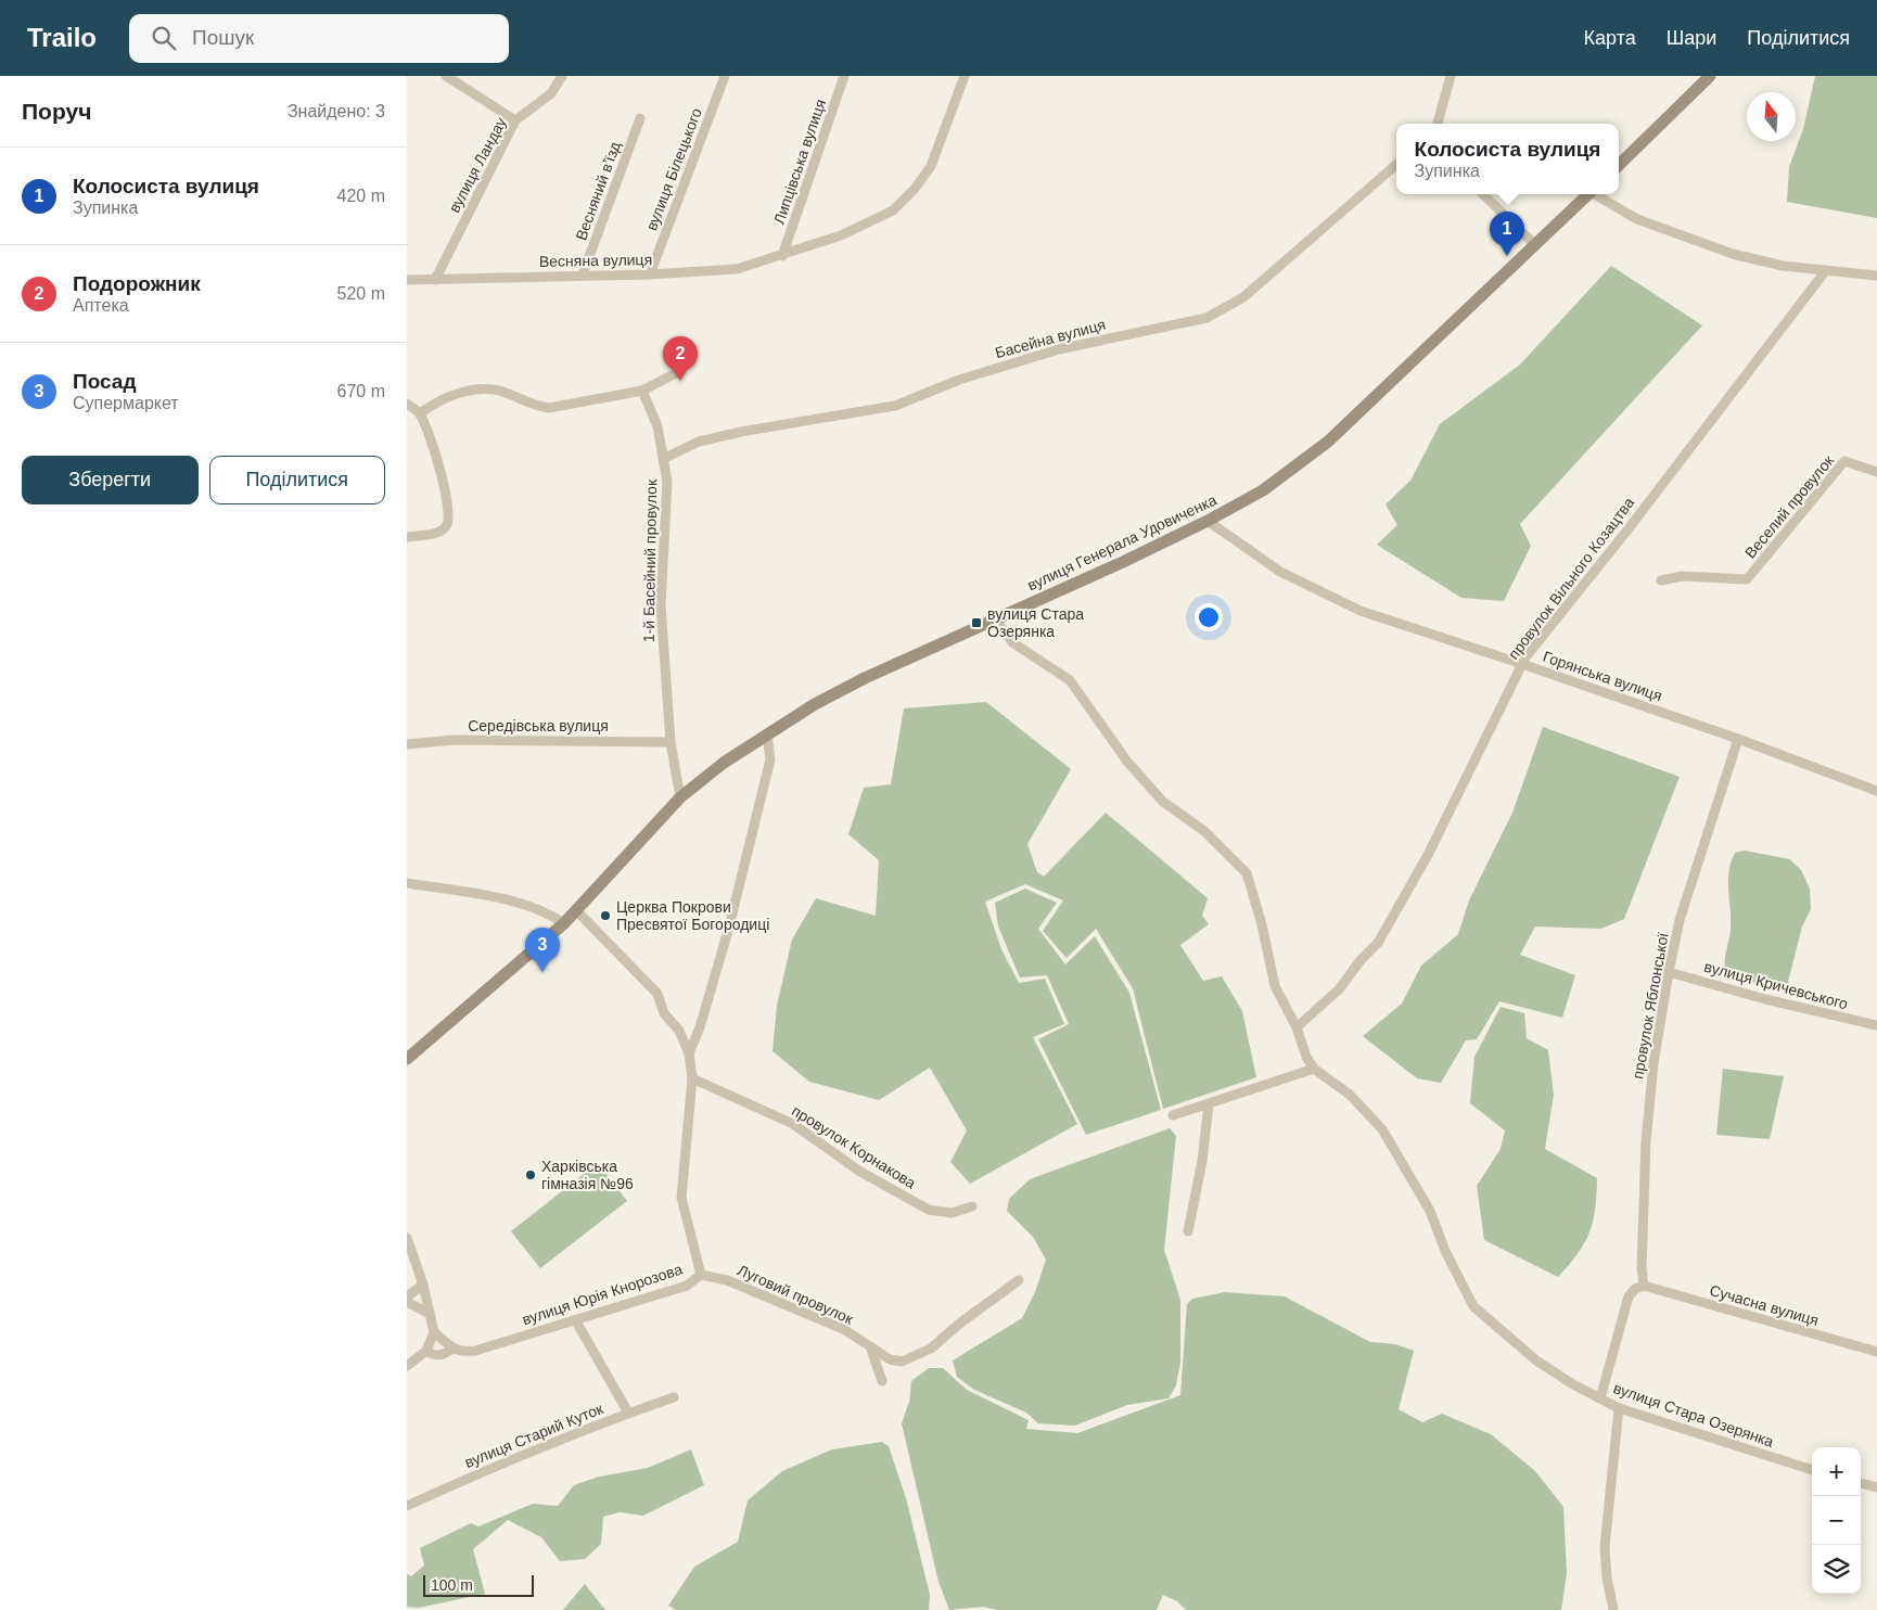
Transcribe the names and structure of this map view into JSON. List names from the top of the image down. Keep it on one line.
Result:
{"streets":{"main road":["вулиця Генерала Удовиченка"],"street":["Липцівська вулиця","вулиця Ландау","вулиця Білецького","Весняний вʼїзд","Весняна вулиця","Басейна вулиця","Веселий провулок","1-й Басейний провулок","провулок Вільного Козацтва","Горянська вулиця","Середівська вулиця","вулиця Кричевського","провулок Яблонської","провулок Корнакова","вулиця Юрія Кнорозова","Луговий провулок","Сучасна вулиця","вулиця Стара Озерянка","вулиця Старий Куток"]},"crossings":[["Липцівська вулиця","Весняна вулиця"],["вулиця Ландау","Весняна вулиця"],["вулиця Білецького","Весняна вулиця"],["Весняний вʼїзд","Весняна вулиця"],["Басейна вулиця","1-й Басейний провулок"],["вулиця Генерала Удовиченка","1-й Басейний провулок"],["вулиця Генерала Удовиченка","Горянська вулиця"],["вулиця Генерала Удовиченка","вулиця Стара Озерянка"],["1-й Басейний провулок","Середівська вулиця"],["провулок Вільного Козацтва","Горянська вулиця"],["провулок Вільного Козацтва","вулиця Стара Озерянка"],["Горянська вулиця","провулок Яблонської"],["вулиця Кричевського","провулок Яблонської"],["провулок Яблонської","Сучасна вулиця"],["провулок Корнакова","вулиця Юрія Кнорозова"],["вулиця Юрія Кнорозова","Луговий провулок"]],"places":{"transit":["вулиця Стара Озерянка"],"other":["Церква Покрови Пресвятої Богородиці","Харківська гімназія №96"]},"scale_bar":"100 m","north":"top","page":{"header":"Trailo","search":"Пошук","nav":["Карта","Шари","Поділитися"],"heading":["Поруч","Знайдено: 3"],"popup":["Колосиста вулиця","Зупинка"],"list":[{"mark":"1","name":"Колосиста вулиця","note":"Зупинка","value":"420 m"},{"mark":"2","name":"Подорожник","note":"Аптека","value":"520 m"},{"mark":"3","name":"Посад","note":"Супермаркет","value":"670 m"}],"pins":["1","2","3"],"buttons":["Зберегти","Поділитися"],"map_buttons":["+","−"],"scale":"100 m"}}
